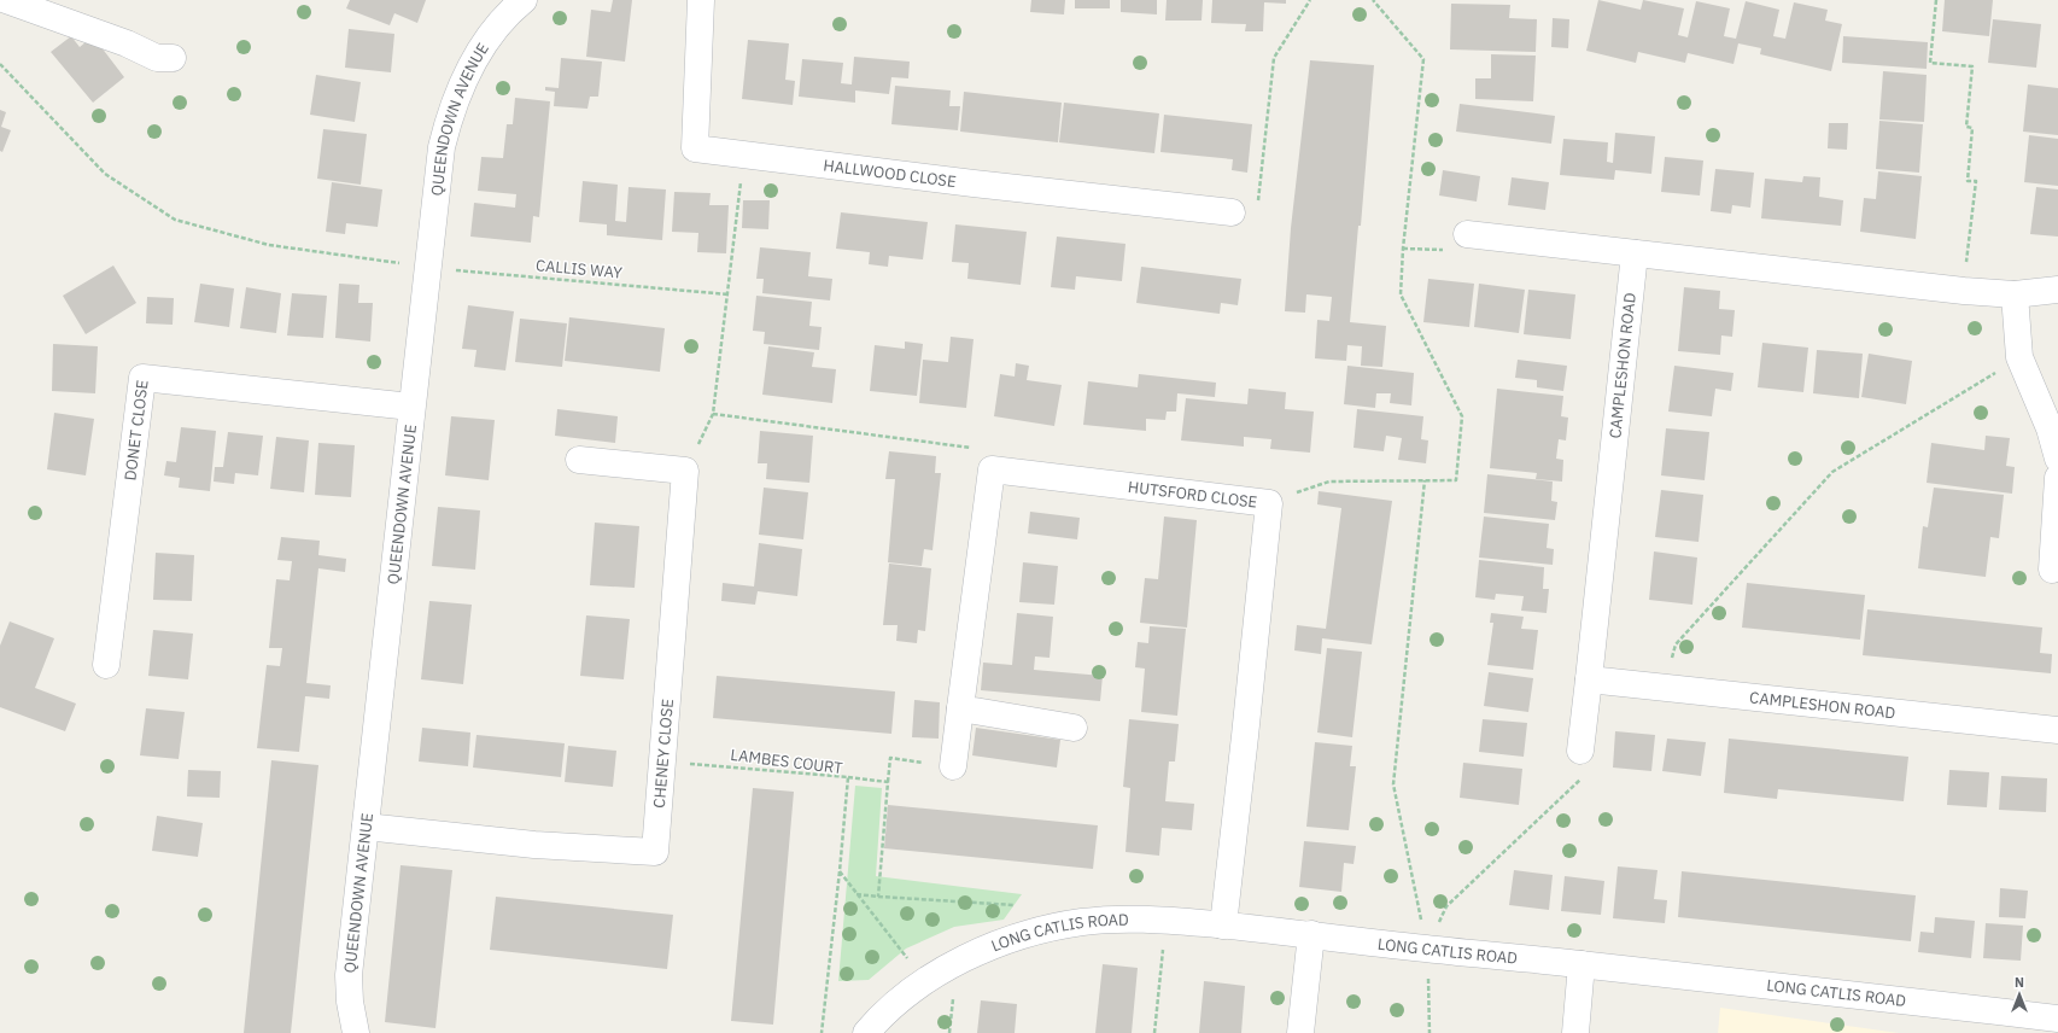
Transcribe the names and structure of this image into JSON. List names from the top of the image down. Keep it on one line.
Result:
{"streets":{"street":["QUEENDOWN AVENUE","HALLWOOD CLOSE","CAMPLESHON ROAD","DONET CLOSE","HUTSFORD CLOSE","CHENEY CLOSE","LONG CATLIS ROAD"],"path":["CALLIS WAY","LAMBES COURT"]},"crossings":[["QUEENDOWN AVENUE","CALLIS WAY"],["QUEENDOWN AVENUE","DONET CLOSE"],["QUEENDOWN AVENUE","CHENEY CLOSE"],["HUTSFORD CLOSE","LONG CATLIS ROAD"],["CHENEY CLOSE","LAMBES COURT"]],"north":"top"}
